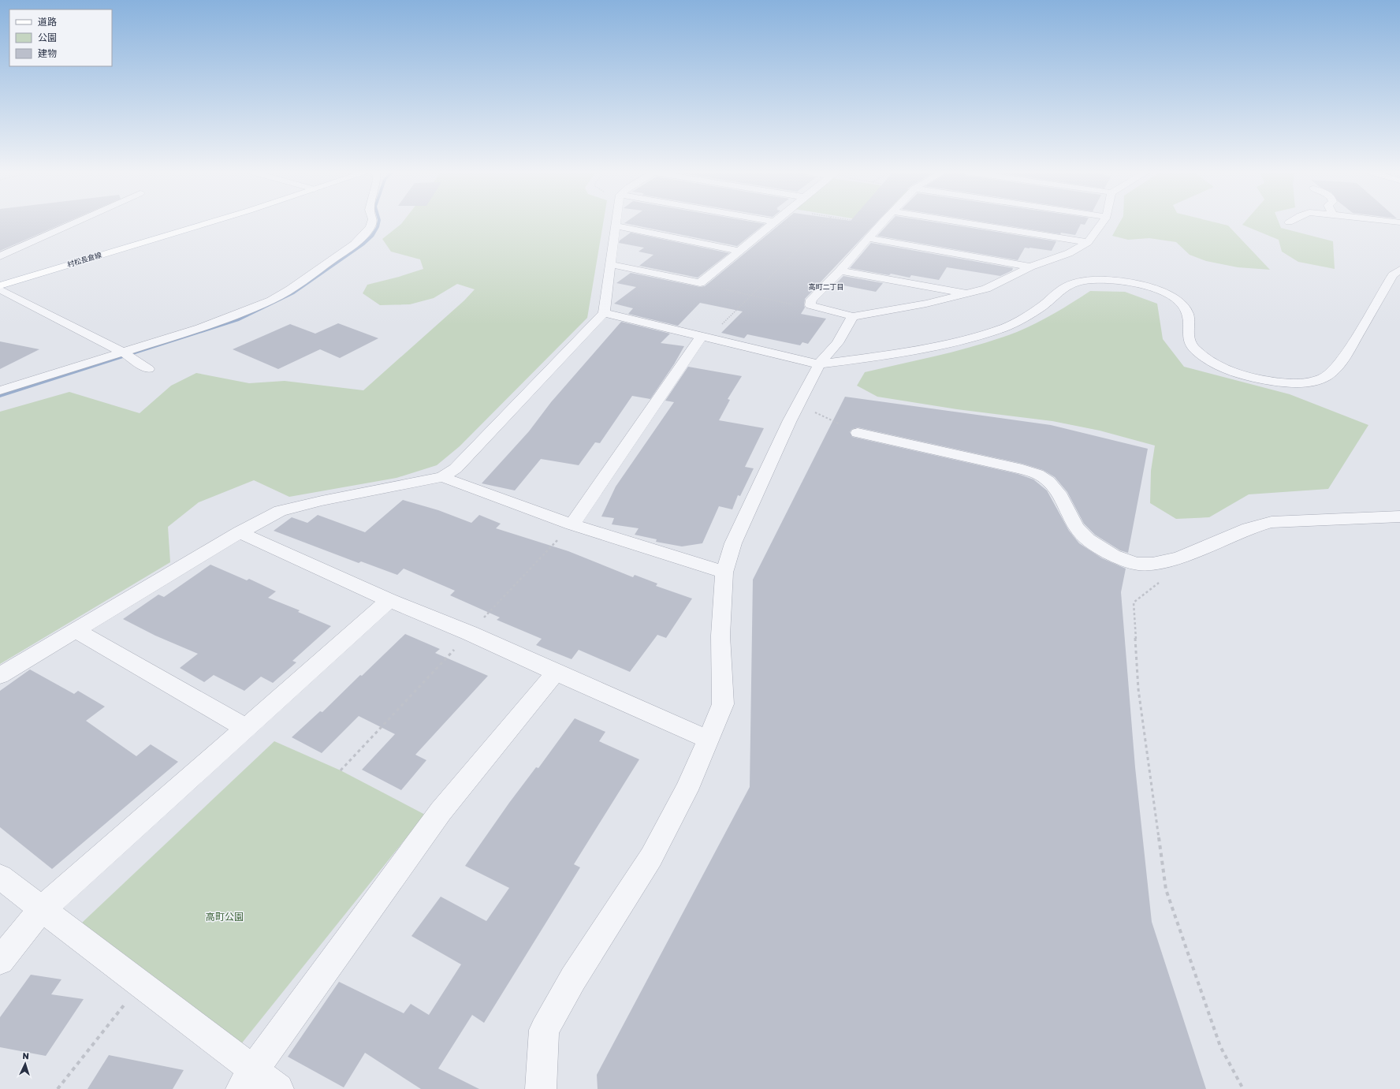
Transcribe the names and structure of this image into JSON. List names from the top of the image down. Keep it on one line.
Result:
{"streets":{"main road":["村松長倉線"]},"districts":["高町二丁目"],"parks":["高町公園"],"legend":["道路","公園","建物"],"north":"top"}
